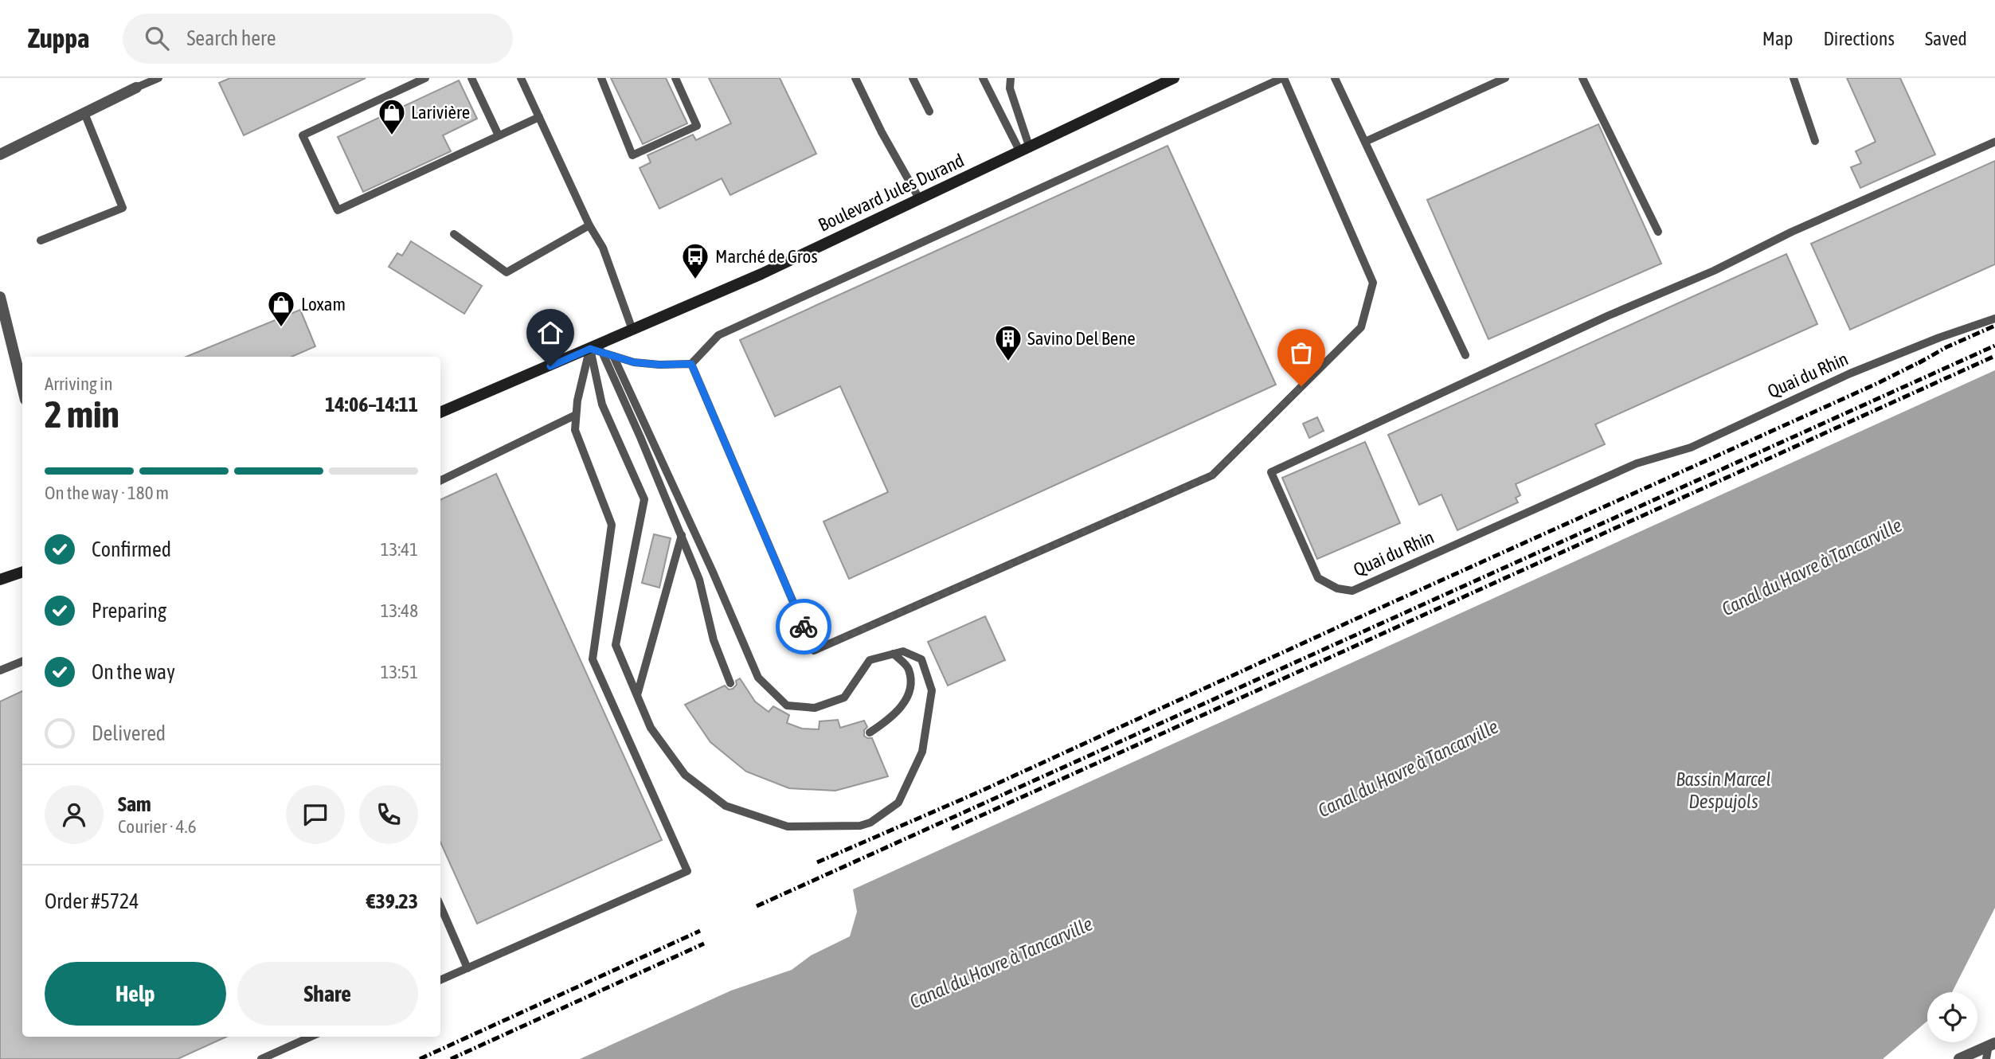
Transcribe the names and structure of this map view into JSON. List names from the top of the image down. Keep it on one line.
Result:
{"streets":{"main road":["Boulevard Jules Durand"],"lane":["Quai du Rhin"]},"water":["Canal du Havre à Tancarville","Bassin Marcel Despujols"],"places":{"shop":["Larivière","Loxam"],"bus stop":["Marché de Gros"],"building":["Savino Del Bene"]},"page":{"header":"Zuppa","search":"Search here","nav":["Map","Directions","Saved"],"heading":["2 min","Arriving in","14:06–14:11"],"panel":["Sam","Courier · 4.6","Order #5724","€39.23"],"bar":"On the way · 180 m","list":[["Confirmed","13:41"],["Preparing","13:48"],["On the way","13:51"],"Delivered"],"buttons":["Help","Share"]}}
